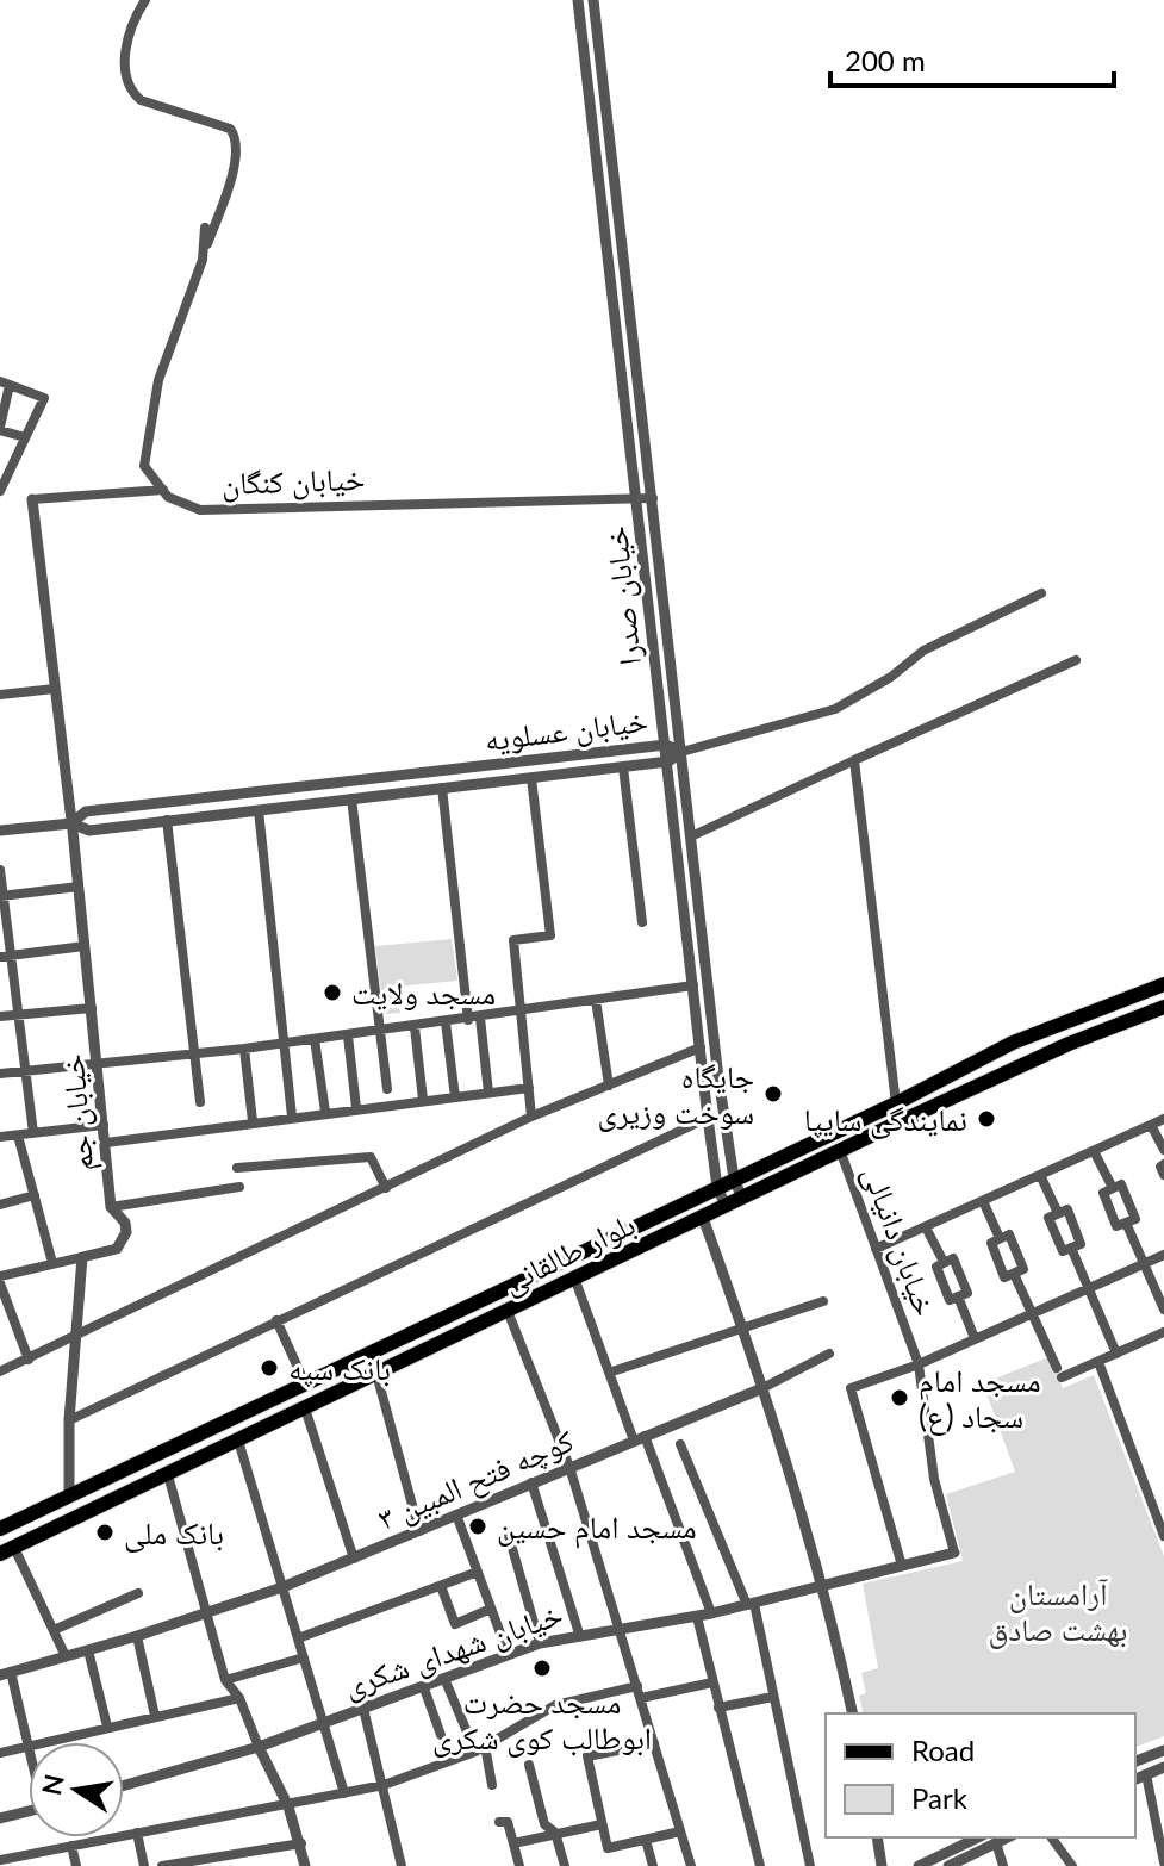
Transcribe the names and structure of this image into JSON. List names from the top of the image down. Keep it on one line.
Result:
{"streets":{"main road":["بلوار طالقانی"],"street":["خیابان کنگان","خیابان صدرا","خیابان عسلویه","خیابان جم","خیابان دانیالی","کوچه فتح المبین ۳","خیابان شهدای شکری"]},"crossings":[["خیابان کنگان","خیابان صدرا"],["خیابان صدرا","خیابان عسلویه"],["خیابان صدرا","بلوار طالقانی"],["خیابان عسلویه","خیابان جم"],["خیابان دانیالی","بلوار طالقانی"],["خیابان دانیالی","خیابان شهدای شکری"]],"parks":["آرامستان بهشت صادق"],"places":["مسجد ولایت","جایگاه سوخت وزیری","نمایندگی سایپا","بانک سپه","مسجد امام سجاد (ع)","مسجد امام حسین","بانک ملی","مسجد حضرت ابوطالب کوی شکری"],"legend":["Road","Park"],"scale_bar":"200 m","north":"left"}
